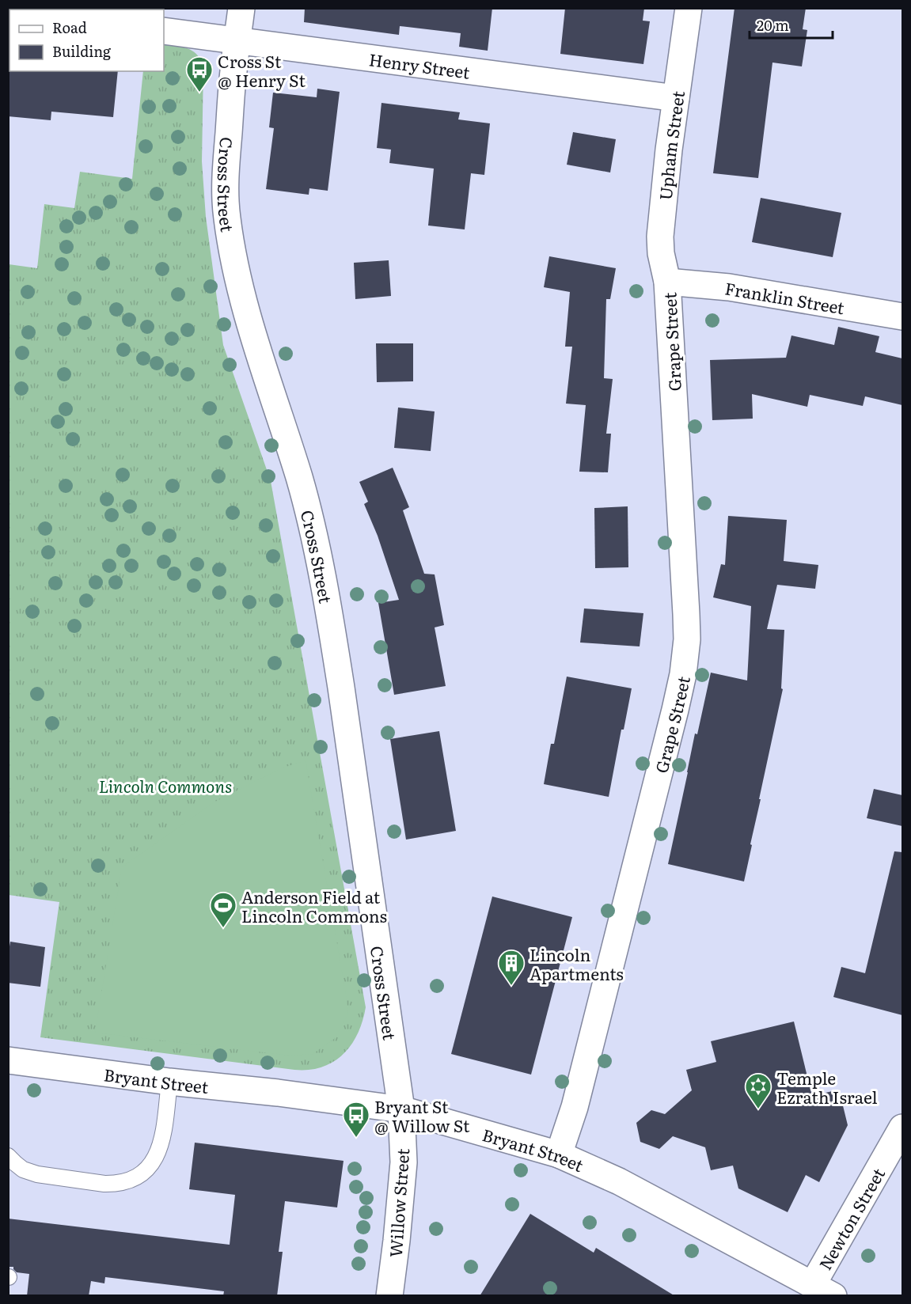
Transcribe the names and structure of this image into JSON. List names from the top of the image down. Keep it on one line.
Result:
{"streets":{"main road":["Henry Street","Upham Street","Cross Street","Franklin Street","Grape Street","Bryant Street","Willow Street","Newton Street"]},"crossings":[["Henry Street","Upham Street"],["Henry Street","Cross Street"],["Upham Street","Franklin Street"],["Upham Street","Grape Street"],["Cross Street","Bryant Street"],["Cross Street","Willow Street"],["Franklin Street","Grape Street"],["Grape Street","Bryant Street"],["Bryant Street","Willow Street"],["Bryant Street","Newton Street"]],"parks":["Lincoln Commons"],"places":{"bus stop":["Cross St @ Henry St","Bryant St @ Willow St"],"sports":["Anderson Field at Lincoln Commons"],"building":["Lincoln Apartments"],"synagogue":["Temple Ezrath Israel"]},"legend":["Road","Building"],"scale_bar":"20 m"}
